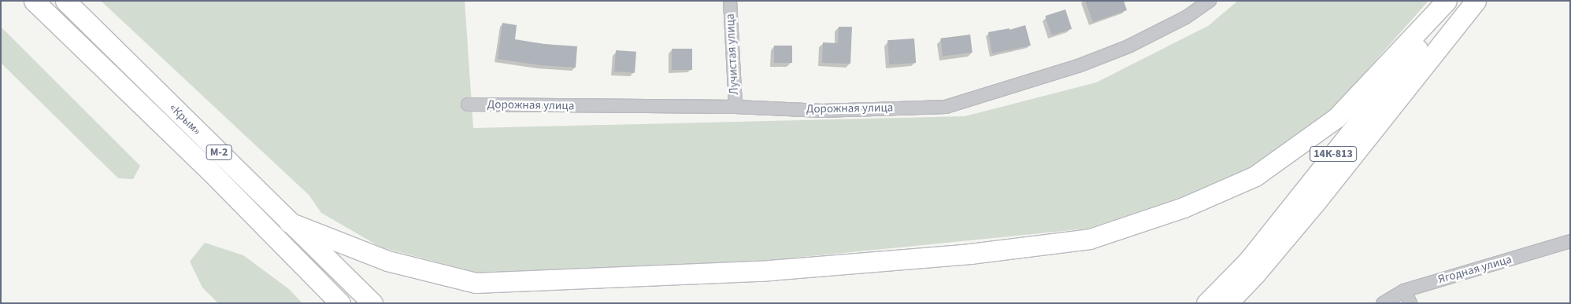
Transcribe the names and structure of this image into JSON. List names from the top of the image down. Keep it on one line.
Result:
{"streets":{"main road":["«Крым»","М-2","14К-813"],"street":["Лучистая улица","Дорожная улица","Ягодная улица"]},"crossings":[["Лучистая улица","Дорожная улица"]]}
